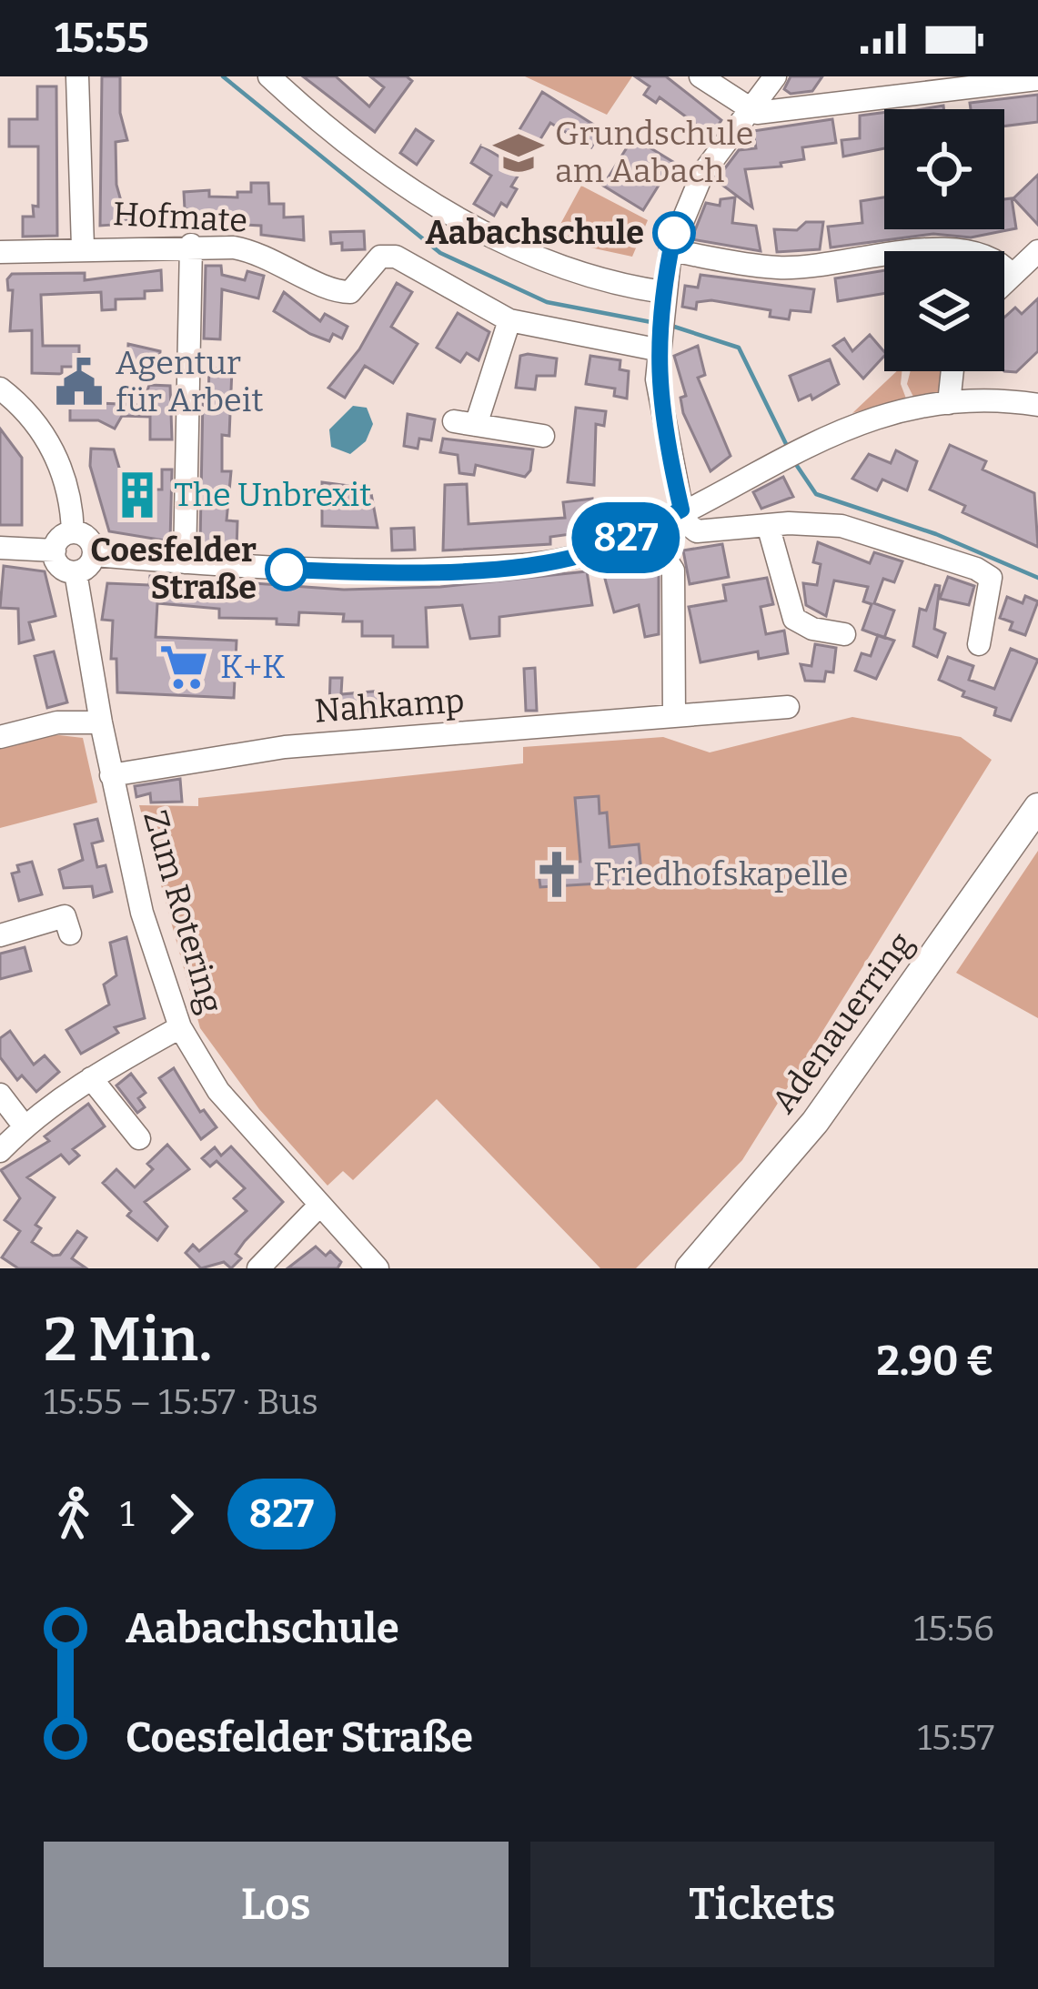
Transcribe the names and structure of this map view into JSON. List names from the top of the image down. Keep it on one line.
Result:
{"streets":{"main road":["Adenauerring"],"street":["Hofmate","Nahkamp","Zum Rotering"]},"crossings":[["Nahkamp","Zum Rotering"]],"places":{"school or university":["Grundschule am Aabach"],"other":["Aabachschule","Coesfelder Straße"],"public building":["Agentur für Arbeit"],"building":["The Unbrexit"],"supermarket":["K+K"],"church":["Friedhofskapelle"]},"lines":["bus line 827"],"page":{"status":"15:55","on_map":"827","heading":["2 Min.","15:55 – 15:57 · Bus","2.90 €"],"legs":["1","827"],"list":[{"name":"Aabachschule","value":"15:56"},{"name":"Coesfelder Straße","value":"15:57"}],"buttons":["Los","Tickets"]}}
